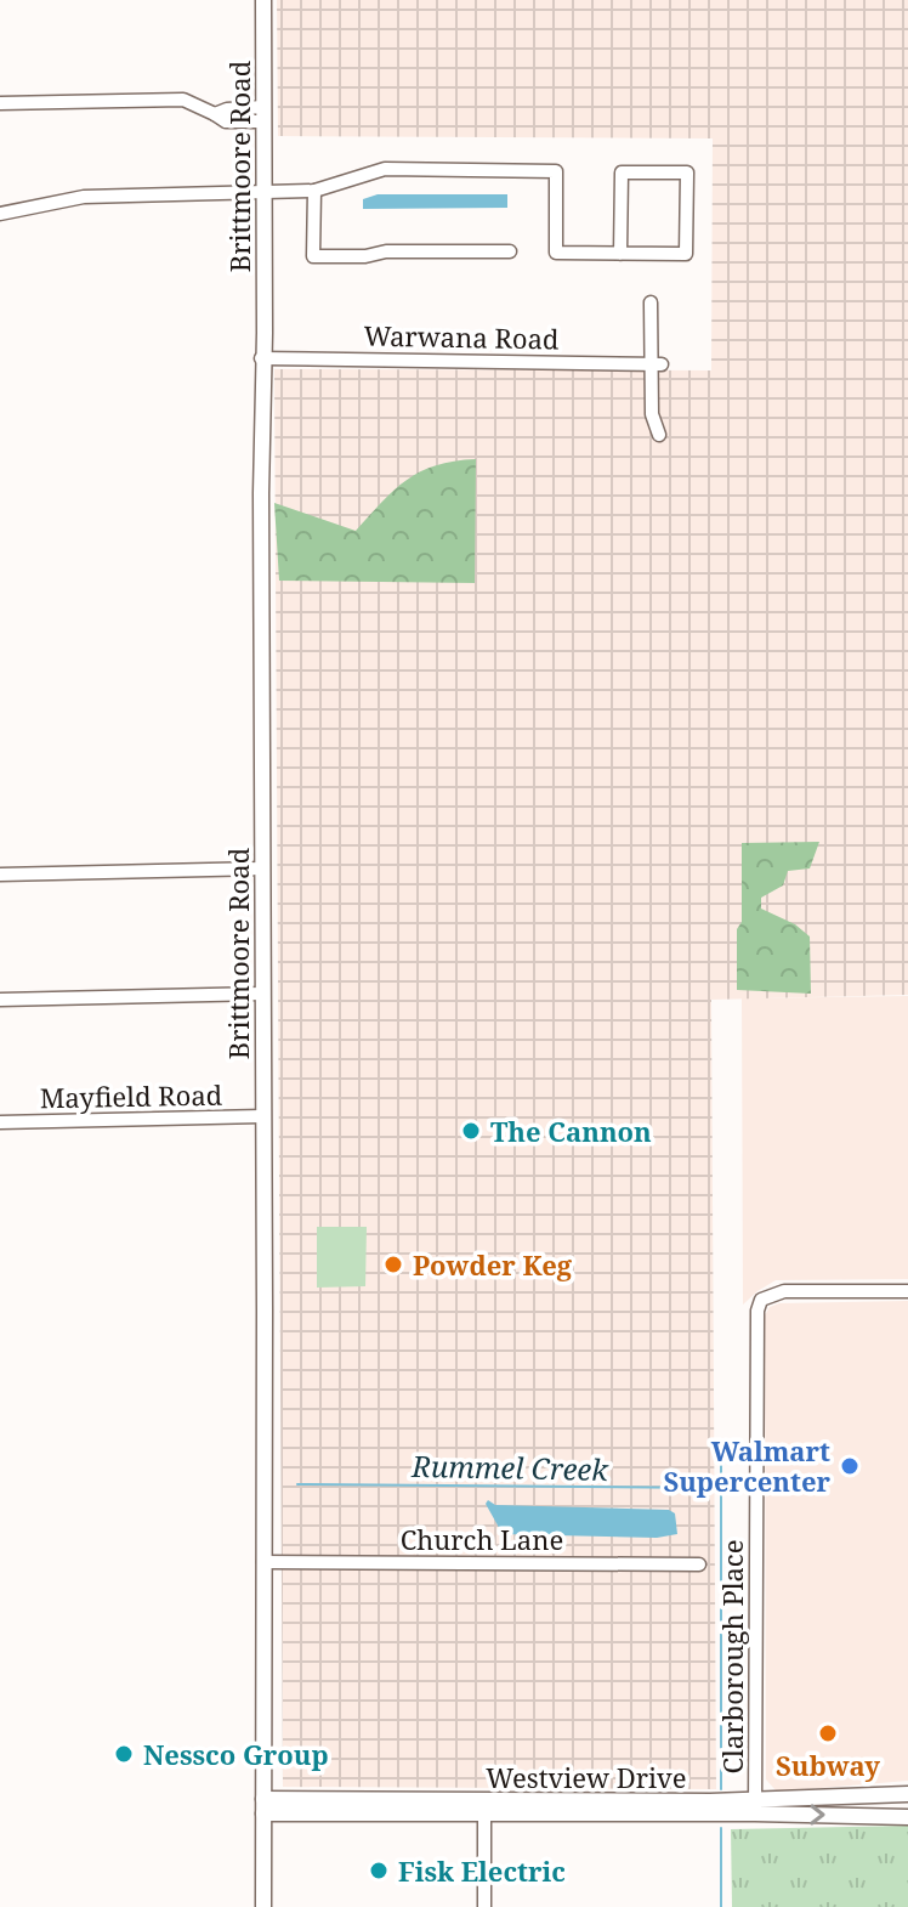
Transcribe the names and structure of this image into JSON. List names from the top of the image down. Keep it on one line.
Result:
{"streets":{"main road":["Brittmoore Road","Westview Drive"],"street":["Warwana Road","Mayfield Road","Church Lane","Clarborough Place"]},"crossings":[["Brittmoore Road","Warwana Road"],["Brittmoore Road","Mayfield Road"],["Brittmoore Road","Church Lane"],["Brittmoore Road","Westview Drive"],["Clarborough Place","Westview Drive"]],"water":["Rummel Creek"],"places":["The Cannon","Powder Keg","Walmart Supercenter","Subway","Nessco Group","Fisk Electric"]}
